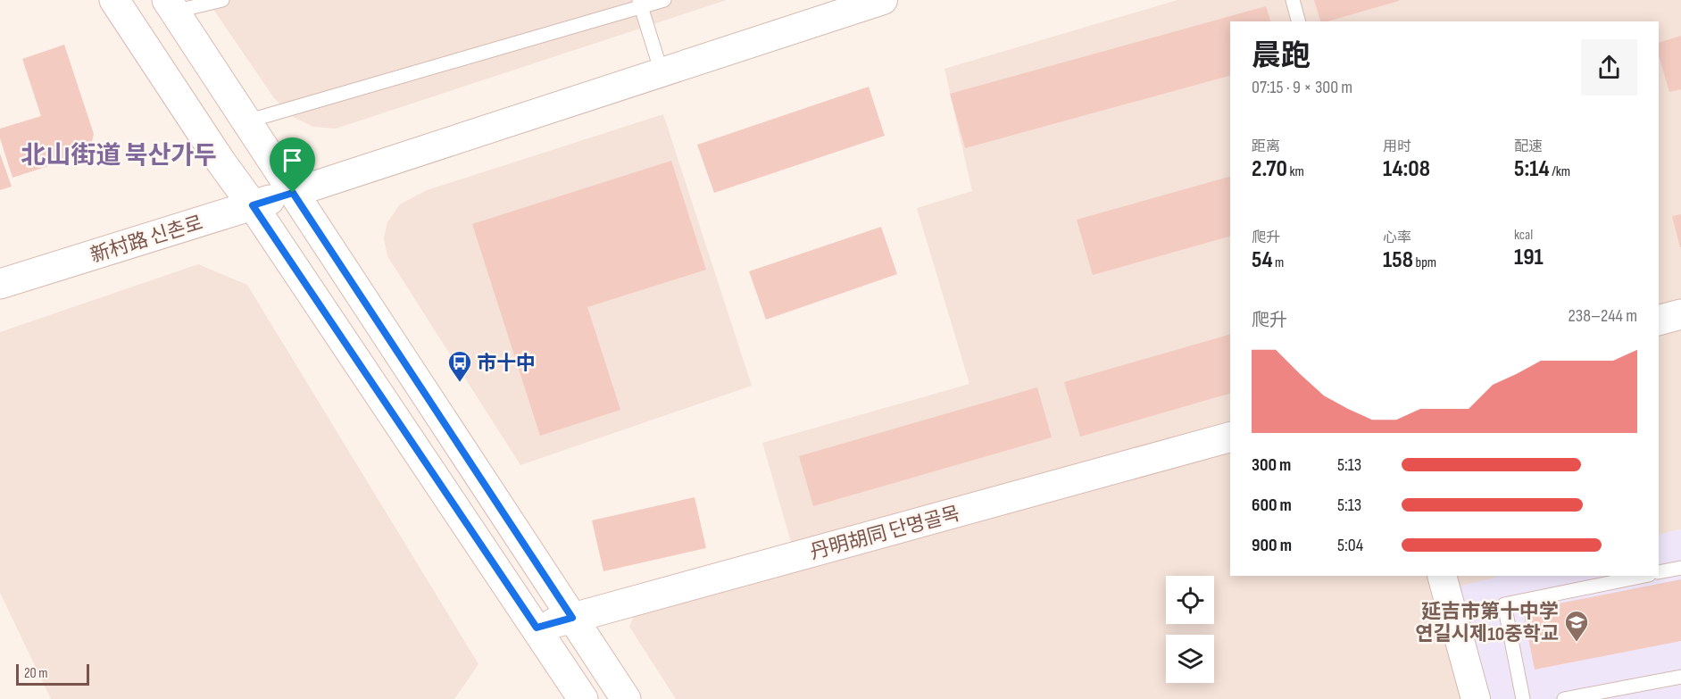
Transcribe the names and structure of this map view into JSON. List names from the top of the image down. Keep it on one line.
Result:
{"streets":{"main road":["新村路 신촌로","丹明胡同 단명골목"]},"districts":["北山街道 북산가두"],"places":{"bus stop":["市十中"],"school or university":["延吉市第十中学 연길시제10중학교"]},"scale_bar":"20 m","page":{"heading":["晨跑","07:15 · 9 × 300 m"],"stats":[["距离","2.70 km"],["用时","14:08"],["配速","5:14 /km"],["爬升","54 m"],["心率","158 bpm"],["kcal","191"]],"chart":["爬升","238–244 m"],"list":[{"name":"300 m","note":"5:13"},{"name":"600 m","note":"5:13"},{"name":"900 m","note":"5:04"}],"scale":"20 m"}}
